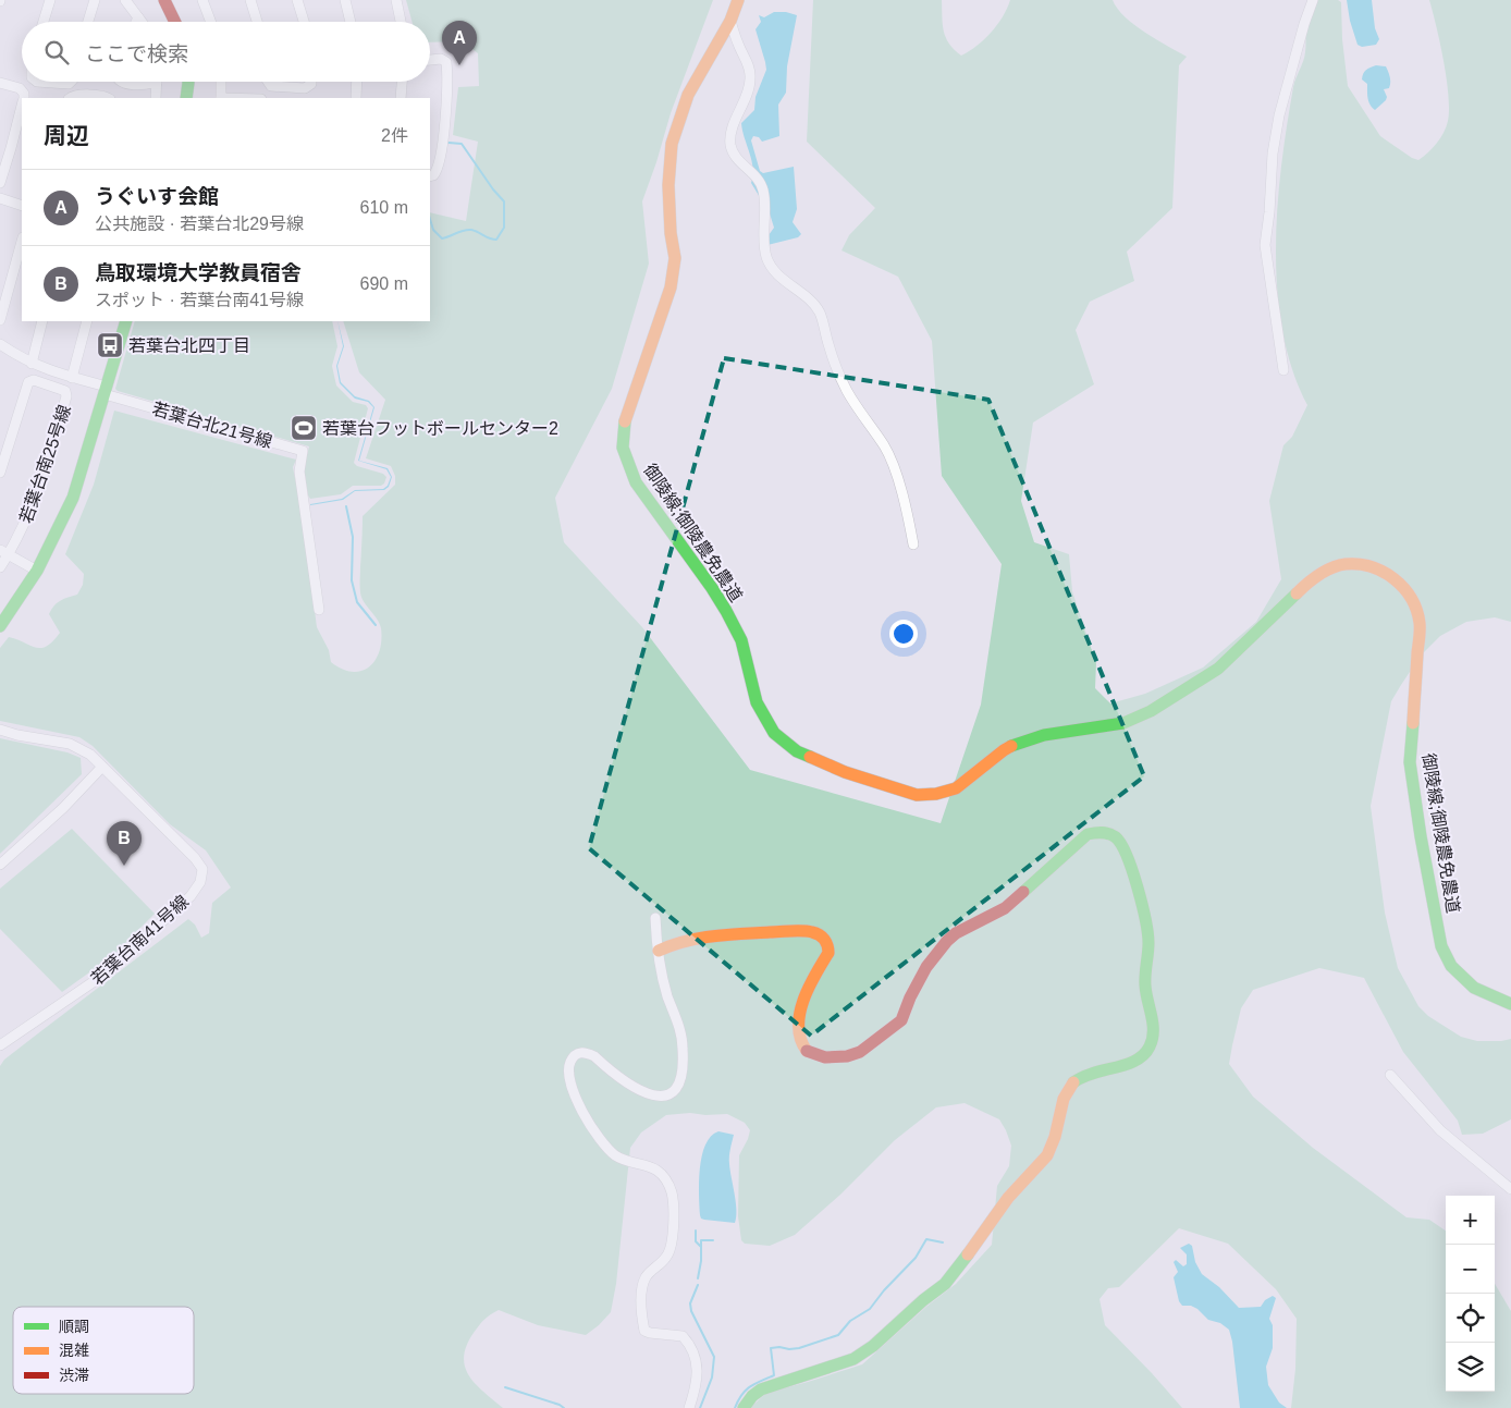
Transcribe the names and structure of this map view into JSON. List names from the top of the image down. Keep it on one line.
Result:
{"streets":{"street":["若葉台北21号線","若葉台南25号線","御陵線;御陵農免農道","若葉台南41号線"]},"places":{"bus stop":["若葉台北四丁目"],"sports":["若葉台フットボールセンター2"]},"legend":["順調","混雑","渋滞"],"page":{"pins":["A","B"],"search":"ここで検索","heading":["周辺","2件"],"list":[{"mark":"A","name":"うぐいす会館","note":"公共施設 · 若葉台北29号線","value":"610 m"},{"mark":"B","name":"鳥取環境大学教員宿舎","note":"スポット · 若葉台南41号線","value":"690 m"}],"map_buttons":["+","−"]}}
